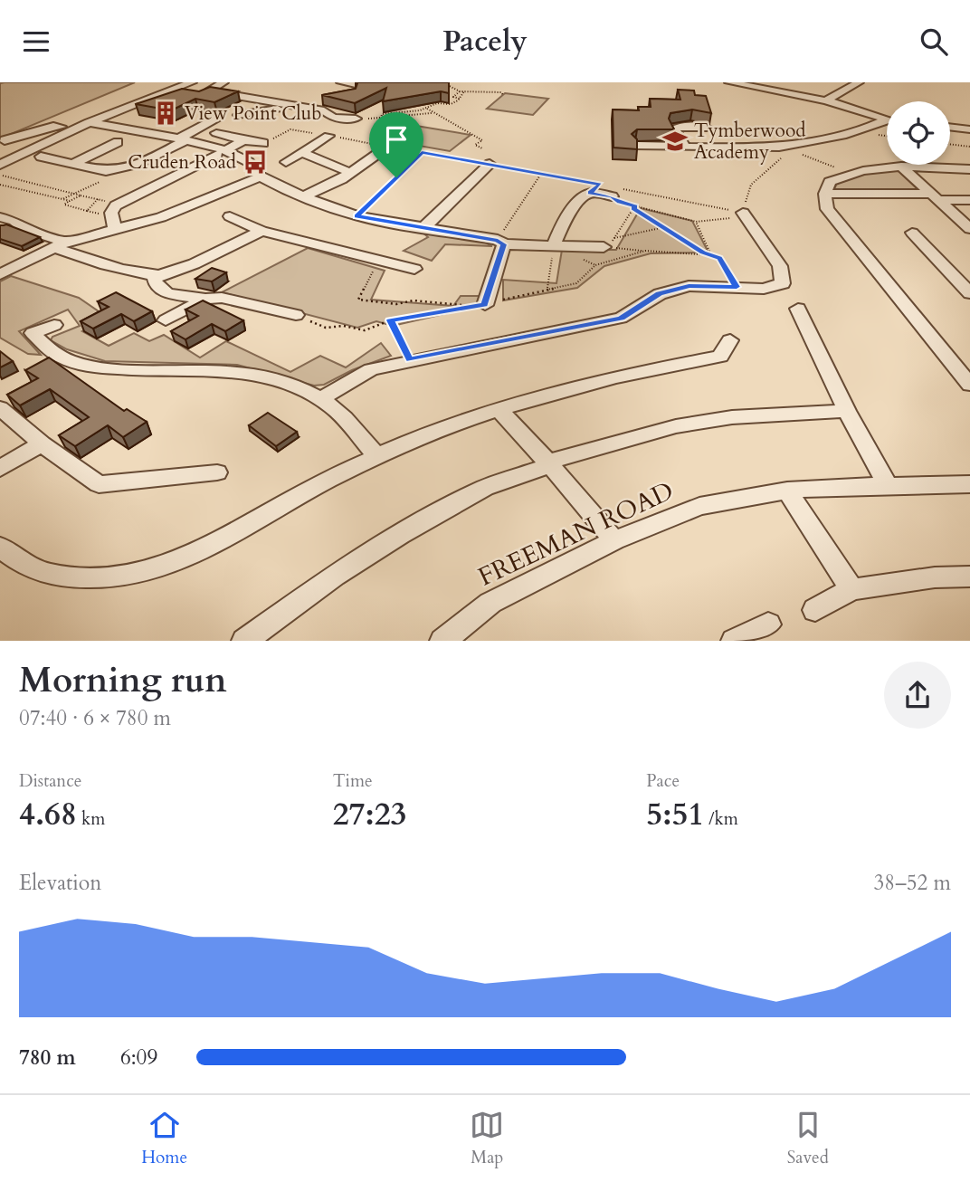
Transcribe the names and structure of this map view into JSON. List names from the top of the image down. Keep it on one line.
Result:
{"streets":{"street":["FREEMAN ROAD"]},"places":{"building":["View Point Club"],"school or university":["Tymberwood Academy"],"bus stop":["Cruden Road"]},"page":{"header":"Pacely","heading":["Morning run","07:40 · 6 × 780 m"],"stats":[["Distance","4.68 km"],["Time","27:23"],["Pace","5:51 /km"]],"chart":["Elevation","38–52 m"],"list":[{"name":"780 m","note":"6:09"}],"tabs":["Home","Map","Saved"]}}
